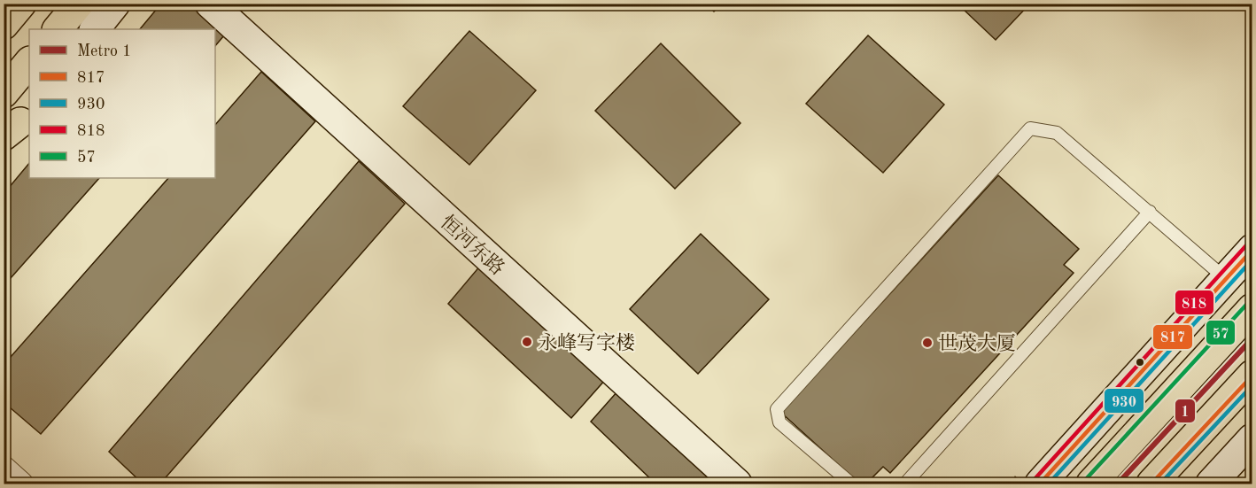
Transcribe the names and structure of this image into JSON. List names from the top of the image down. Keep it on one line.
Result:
{"streets":{"street":["恒河东路"]},"places":["永峰写字楼","世茂大厦"],"lines":["transit line 818","transit line 817","transit line 930","transit line 57","metro line 1"],"legend":["Metro 1","817","930","818","57"]}
